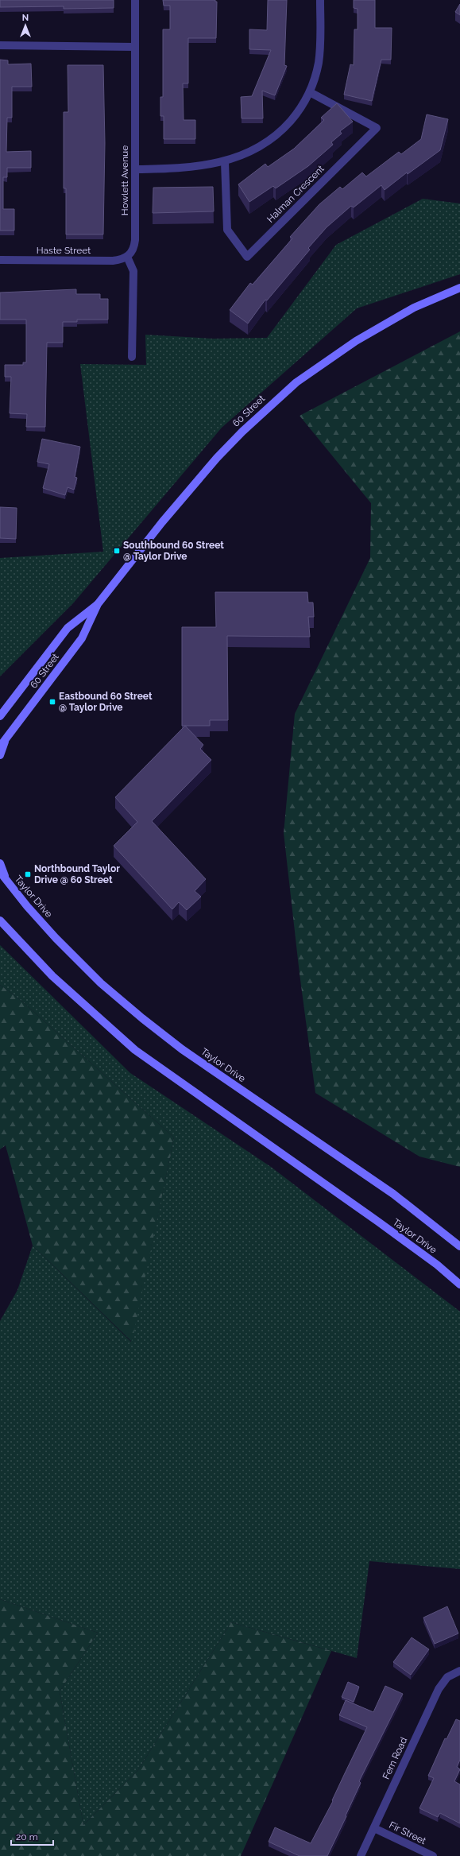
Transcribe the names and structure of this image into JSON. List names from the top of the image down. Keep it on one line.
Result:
{"streets":{"main road":["60 Street","Taylor Drive"],"street":["Howlett Avenue","Halman Crescent","Haste Street","Fern Road","Fir Street"]},"crossings":[["Howlett Avenue","Haste Street"],["Fern Road","Fir Street"]],"places":{"transit":["Southbound 60 Street @ Taylor Drive","Eastbound 60 Street @ Taylor Drive","Northbound Taylor Drive @ 60 Street"]},"scale_bar":"20 m","north":"top"}
